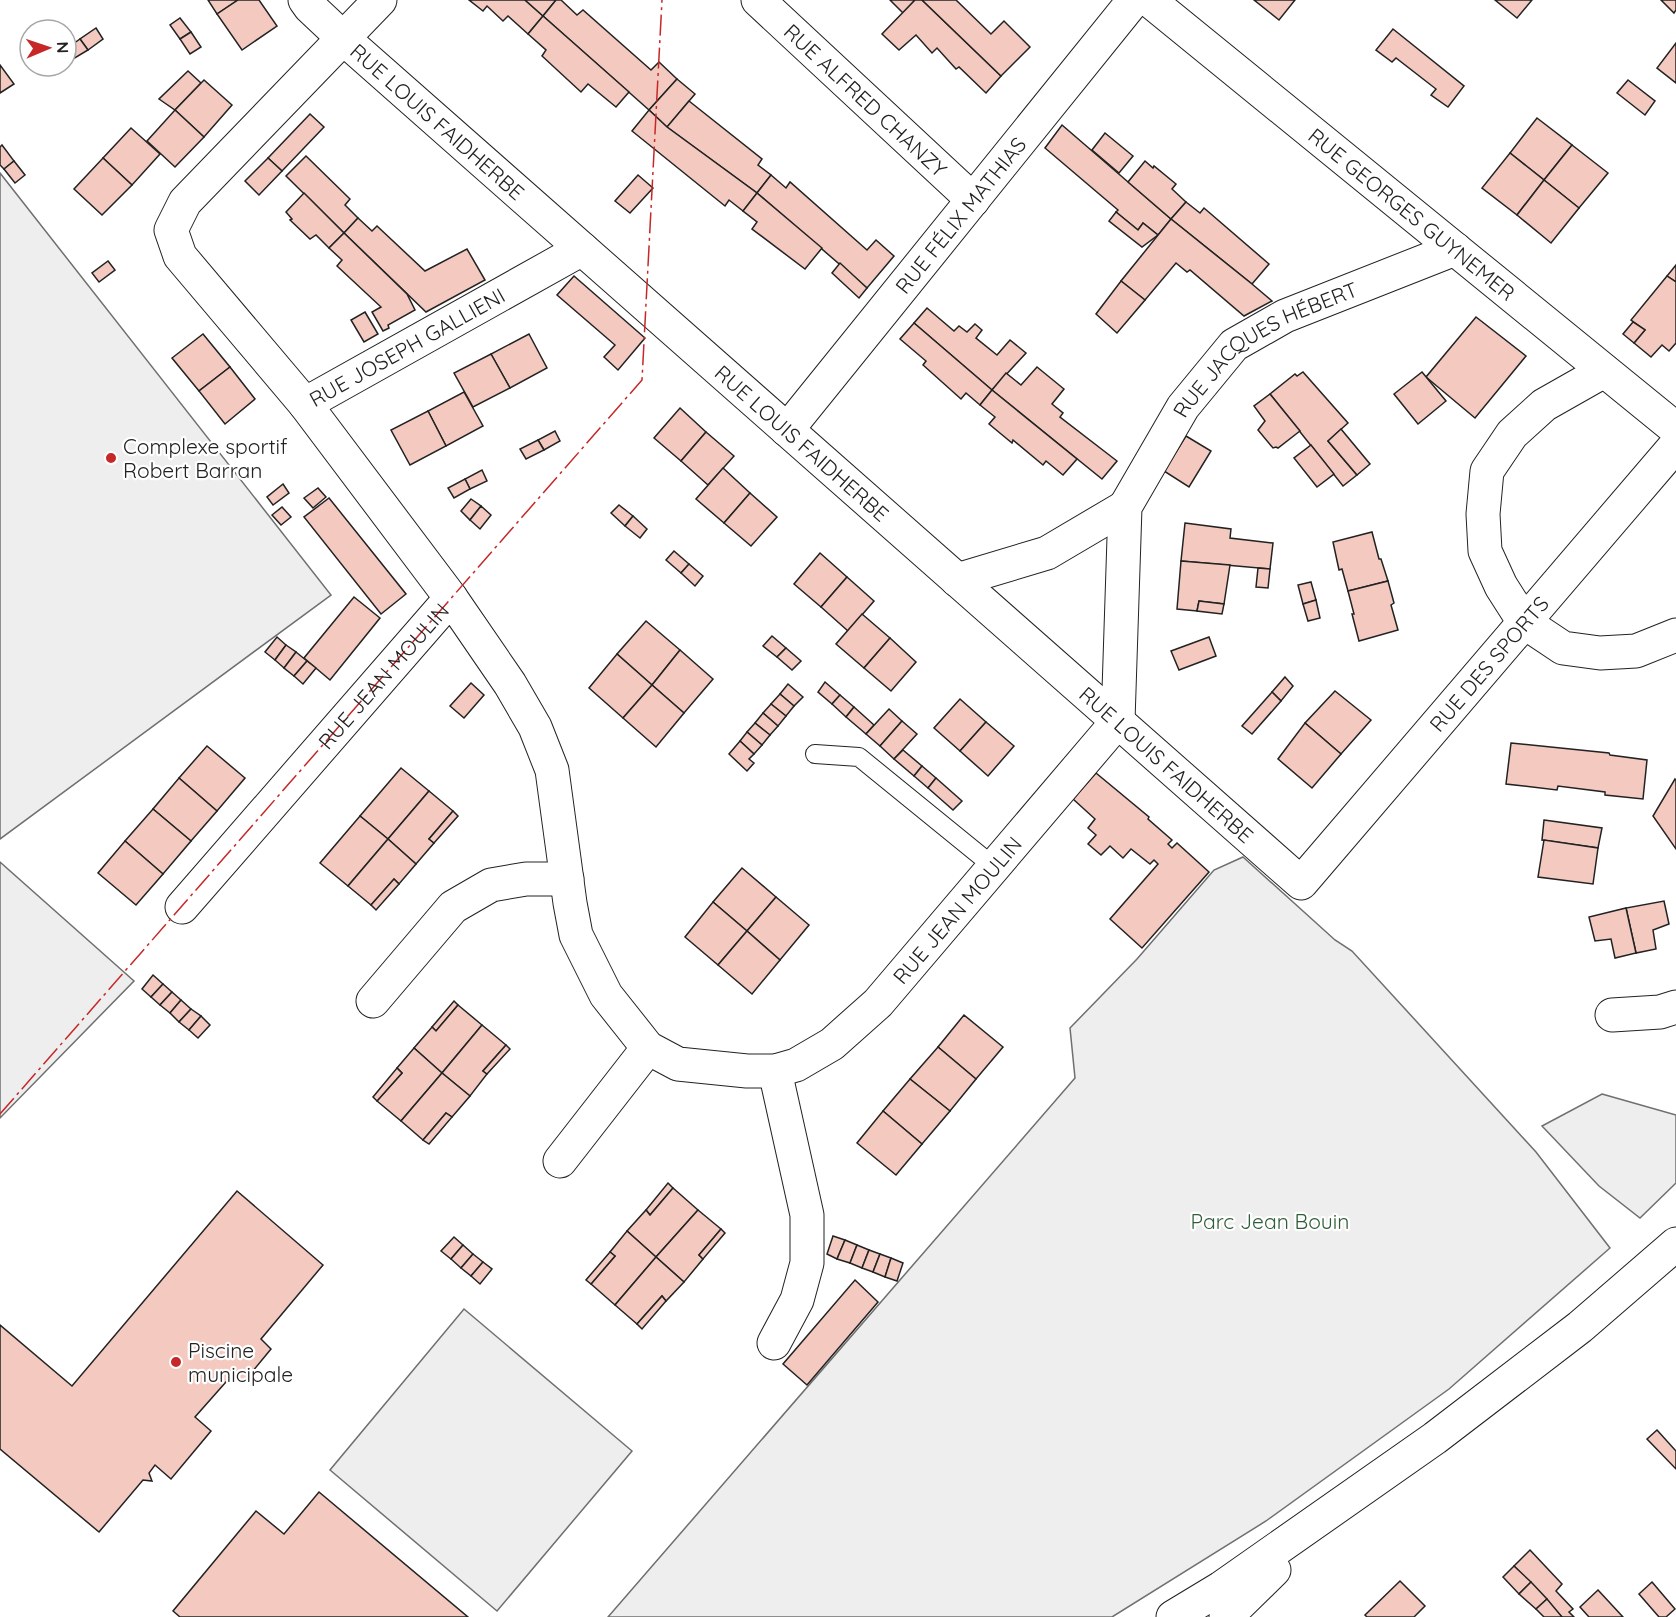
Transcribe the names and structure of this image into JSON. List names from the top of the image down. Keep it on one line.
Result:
{"streets":{"street":["RUE ALFRED CHANZY","RUE LOUIS FAIDHERBE","RUE GEORGES GUYNEMER","RUE FÉLIX MATHIAS","RUE JOSEPH GALLIENI","RUE JACQUES HÉBERT","RUE DES SPORTS","RUE JEAN MOULIN"]},"crossings":[["RUE ALFRED CHANZY","RUE FÉLIX MATHIAS"],["RUE LOUIS FAIDHERBE","RUE FÉLIX MATHIAS"],["RUE LOUIS FAIDHERBE","RUE JOSEPH GALLIENI"],["RUE LOUIS FAIDHERBE","RUE JACQUES HÉBERT"],["RUE LOUIS FAIDHERBE","RUE DES SPORTS"],["RUE LOUIS FAIDHERBE","RUE JEAN MOULIN"],["RUE GEORGES GUYNEMER","RUE JACQUES HÉBERT"],["RUE JACQUES HÉBERT","RUE JEAN MOULIN"]],"parks":["Parc Jean Bouin"],"places":["Complexe sportif Robert Barran","Piscine municipale"],"north":"right"}
